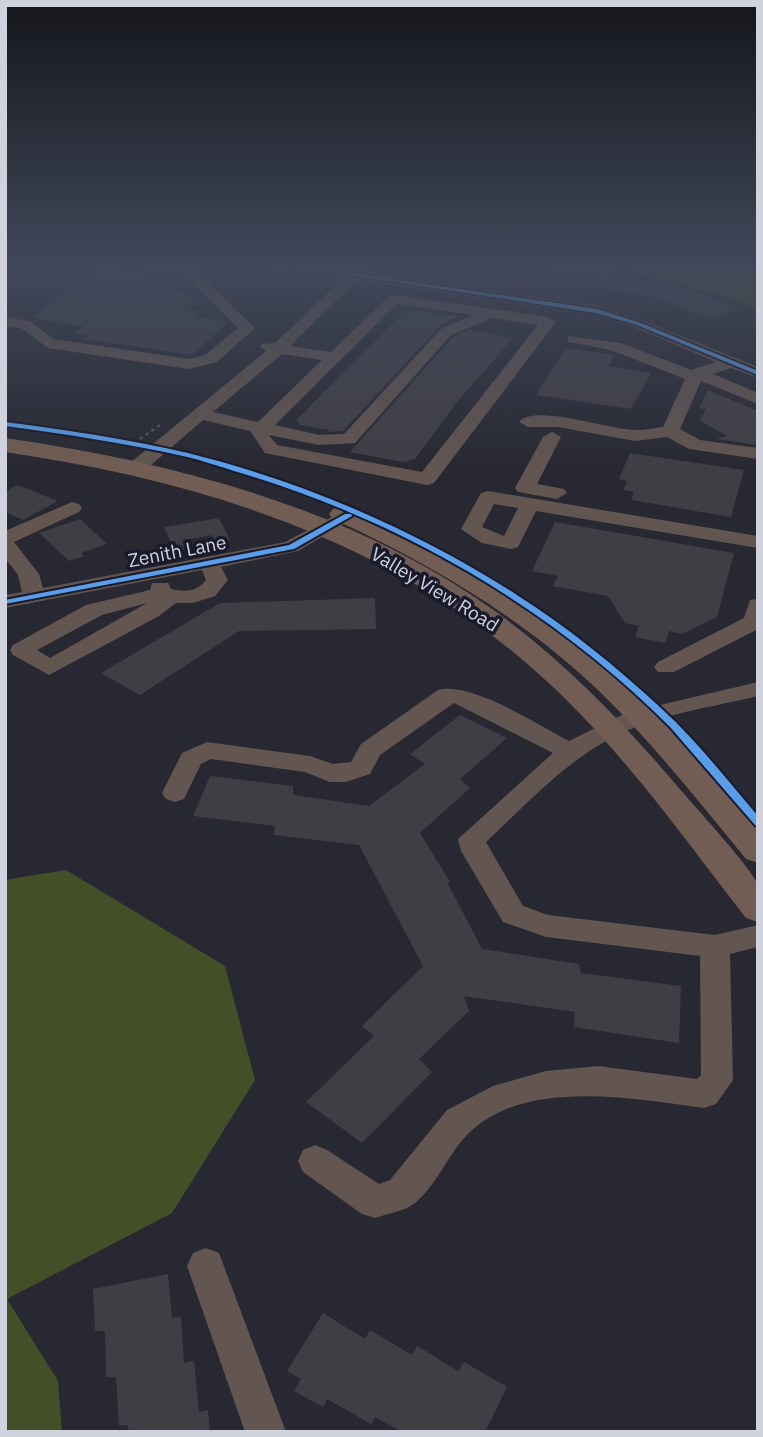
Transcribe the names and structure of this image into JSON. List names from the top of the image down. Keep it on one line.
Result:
{"streets":{"main road":["Valley View Road"],"street":["Zenith Lane"]},"crossings":[["Zenith Lane","Valley View Road"]]}
